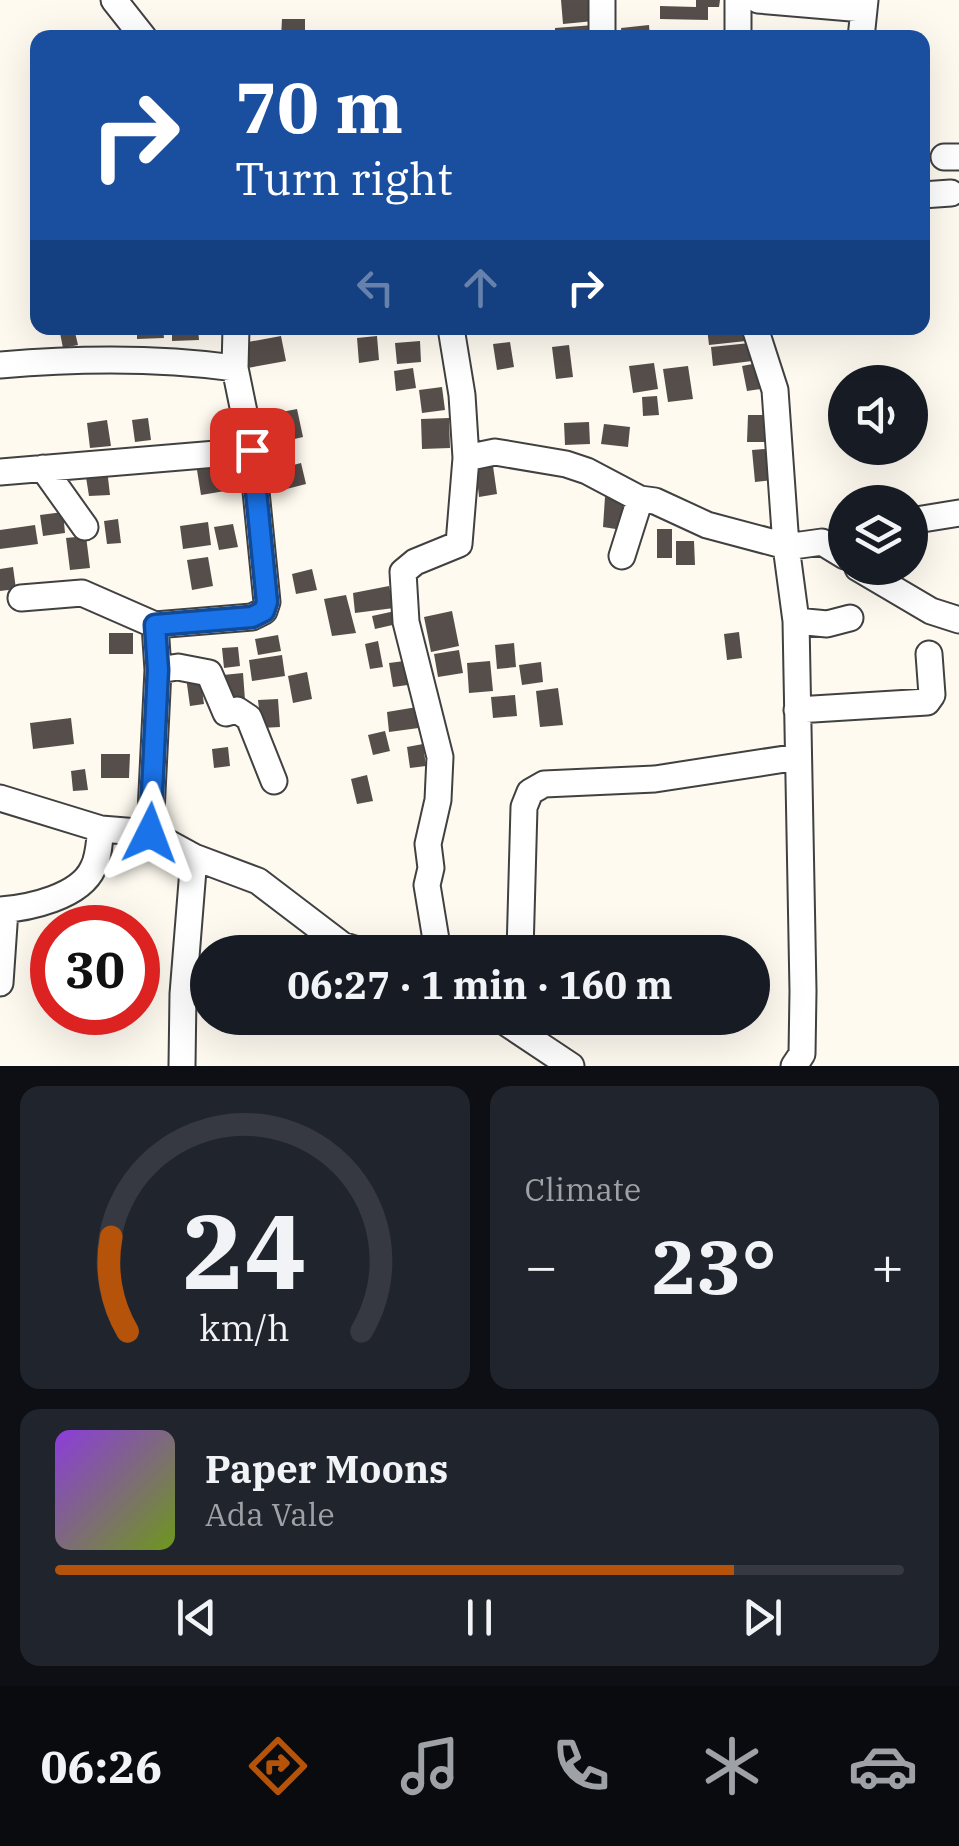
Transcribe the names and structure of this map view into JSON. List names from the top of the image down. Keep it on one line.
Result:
{"page":{"turn":["70 m","Turn right"],"limit":"30","trip":"06:27 · 1 min · 160 m","tile":"Climate","heat":["−","23°","+"],"song":["Paper Moons","Ada Vale"],"tabs":"06:26","gauge":["24","km/h"]}}
